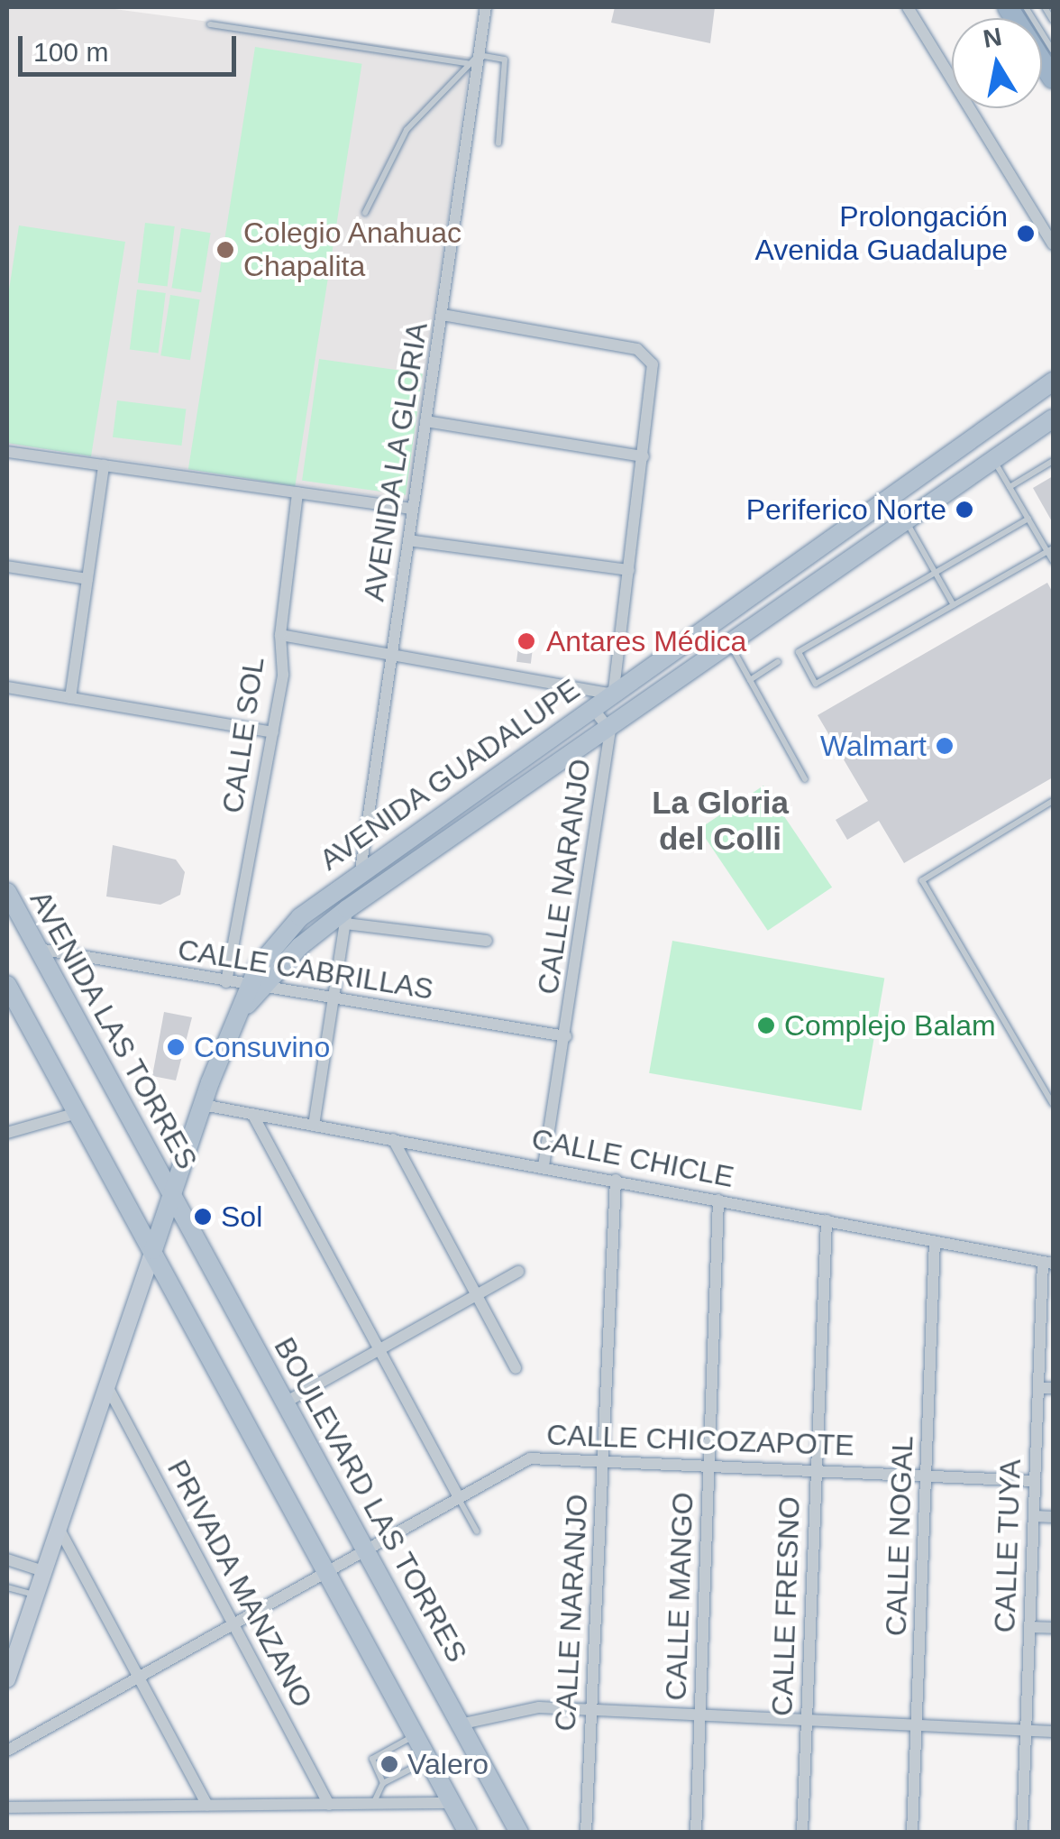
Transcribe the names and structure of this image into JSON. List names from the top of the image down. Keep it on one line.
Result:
{"streets":{"main road":["AVENIDA GUADALUPE","AVENIDA LAS TORRES","BOULEVARD LAS TORRES"],"street":["AVENIDA LA GLORIA","CALLE SOL","CALLE NARANJO","CALLE CABRILLAS","CALLE CHICLE","CALLE CHICOZAPOTE","CALLE NOGAL","CALLE TUYA","PRIVADA MANZANO","CALLE MANGO","CALLE FRESNO"]},"crossings":[["AVENIDA LA GLORIA","AVENIDA GUADALUPE"],["CALLE SOL","CALLE CABRILLAS"],["AVENIDA GUADALUPE","CALLE NARANJO"],["AVENIDA GUADALUPE","CALLE CABRILLAS"],["CALLE NARANJO","CALLE CABRILLAS"],["CALLE NARANJO","CALLE CHICLE"],["CALLE NARANJO","CALLE CHICOZAPOTE"],["CALLE CABRILLAS","AVENIDA LAS TORRES"],["AVENIDA LAS TORRES","BOULEVARD LAS TORRES"],["CALLE CHICLE","CALLE NOGAL"],["CALLE CHICLE","CALLE TUYA"],["CALLE CHICLE","CALLE MANGO"],["CALLE CHICLE","CALLE FRESNO"],["CALLE CHICOZAPOTE","BOULEVARD LAS TORRES"],["CALLE CHICOZAPOTE","CALLE NOGAL"],["CALLE CHICOZAPOTE","CALLE TUYA"],["CALLE CHICOZAPOTE","PRIVADA MANZANO"],["CALLE CHICOZAPOTE","CALLE MANGO"],["CALLE CHICOZAPOTE","CALLE FRESNO"]],"districts":["La Gloria del Colli"],"places":["Prolongación Avenida Guadalupe","Colegio Anahuac Chapalita","Periferico Norte","Antares Médica","Walmart","Complejo Balam","Consuvino","Sol","Valero"],"scale_bar":"100 m","north":"top"}
